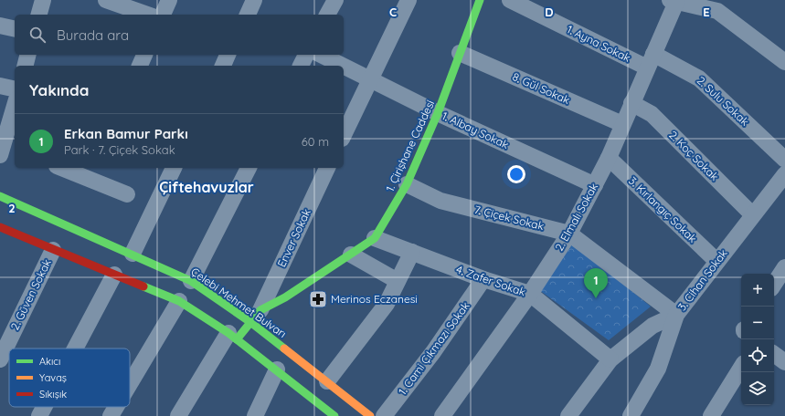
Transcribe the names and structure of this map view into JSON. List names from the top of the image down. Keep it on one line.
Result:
{"streets":{"main road":["1. Çirişhane Caddesi","Çelebi Mehmet Bulvarı"],"street":["1. Ayna Sokak","8. Gül Sokak","2. Sulu Sokak","1. Albay Sokak","2. Koç Sokak","3. Kırlangıç Sokak","2. Elmalı Sokak","7. Çiçek Sokak","Enver Sokak","3. Cihan Sokak","4. Zafer Sokak","2. Güven Sokak","1. Cami Çıkmazı Sokak"]},"crossings":[["1. Ayna Sokak","2. Sulu Sokak"],["1. Ayna Sokak","2. Elmalı Sokak"],["8. Gül Sokak","1. Çirişhane Caddesi"],["8. Gül Sokak","2. Elmalı Sokak"],["2. Sulu Sokak","2. Elmalı Sokak"],["1. Albay Sokak","1. Çirişhane Caddesi"],["1. Albay Sokak","2. Elmalı Sokak"],["1. Çirişhane Caddesi","7. Çiçek Sokak"],["1. Çirişhane Caddesi","Enver Sokak"],["1. Çirişhane Caddesi","4. Zafer Sokak"],["1. Çirişhane Caddesi","Çelebi Mehmet Bulvarı"],["2. Koç Sokak","2. Elmalı Sokak"],["2. Koç Sokak","3. Cihan Sokak"],["3. Kırlangıç Sokak","2. Elmalı Sokak"],["3. Kırlangıç Sokak","3. Cihan Sokak"],["2. Elmalı Sokak","7. Çiçek Sokak"],["2. Elmalı Sokak","4. Zafer Sokak"],["7. Çiçek Sokak","3. Cihan Sokak"],["Enver Sokak","Çelebi Mehmet Bulvarı"],["4. Zafer Sokak","1. Cami Çıkmazı Sokak"]],"districts":["Çiftehavuzlar"],"places":{"pharmacy":["Merinos Eczanesi"]},"legend":["Akıcı","Yavaş","Sıkışık"],"page":{"search":"Burada ara","heading":"Yakında","list":[{"mark":"1","name":"Erkan Bamur Parkı","note":"Park · 7. Çiçek Sokak","value":"60 m"}],"pins":"1","map_buttons":["+","−"]},"grid":{"columns":["C","D","E"],"rows":["2"]}}
